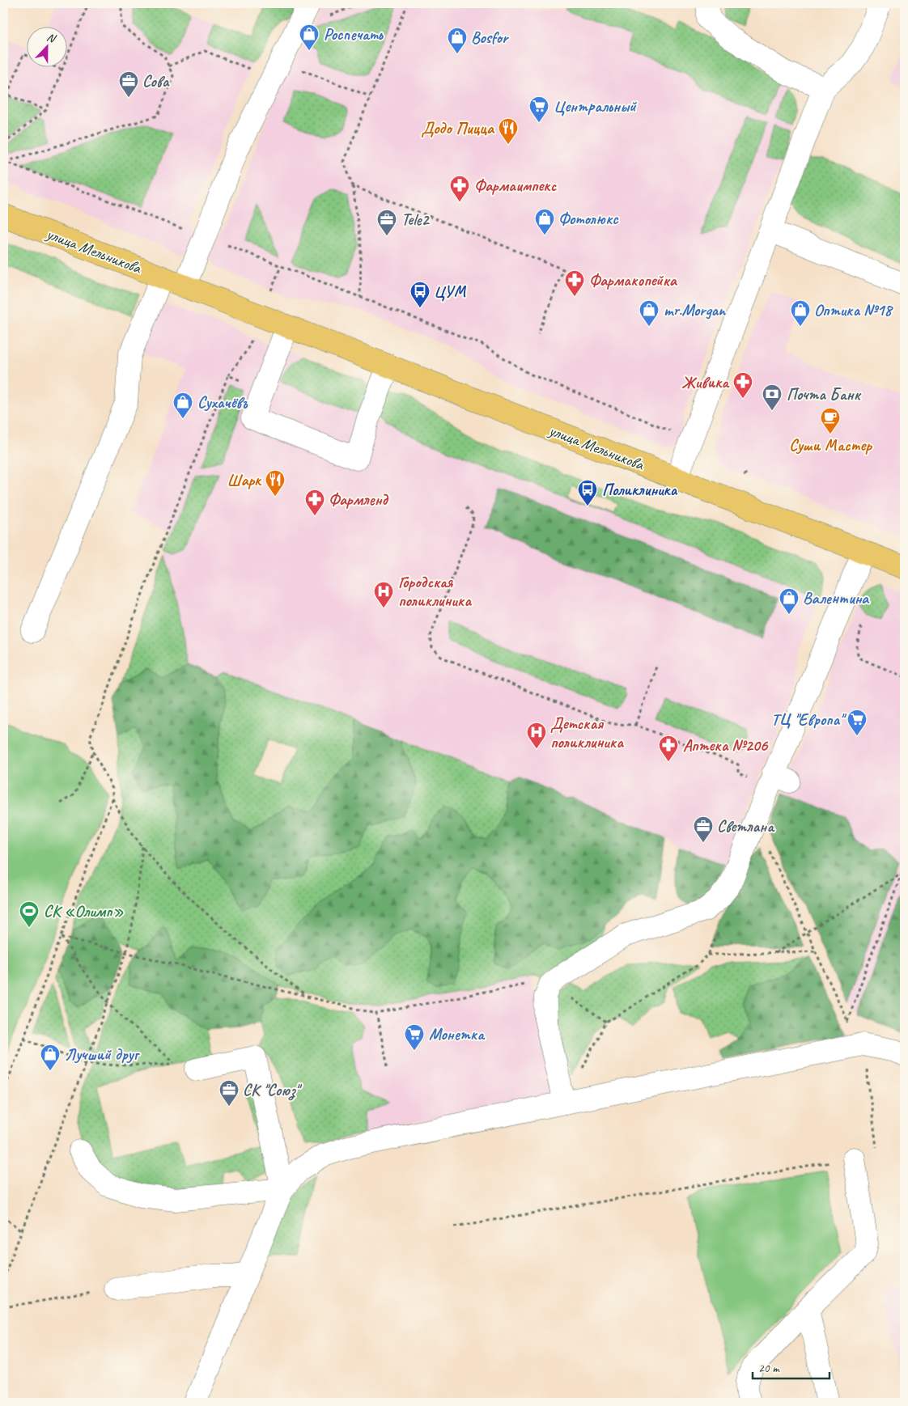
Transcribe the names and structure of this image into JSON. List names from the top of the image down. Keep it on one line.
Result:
{"streets":{"main road":["улица Мельникова"]},"places":{"shop":["Роспечать","Bosfor","Фотолюкс","mr.Morgan","Оптика №18","Сухачёвъ","Валентина","Лучший друг"],"office":["Сова","Tele2","Светлана","СК \"Союз\""],"supermarket":["Центральный","ТЦ \"Европа\"","Монетка"],"restaurant":["Додо Пицца","Шарк"],"pharmacy":["Фармаимпекс","Фармакопейка","Живика","Фармленд","Аптека №206"],"bus stop":["ЦУМ","Поликлиника"],"bank":["Почта Банк"],"cafe":["Суши Мастер"],"hospital":["Городская поликлиника","Детская поликлиника"],"sports":["СК «Олимп»"]},"scale_bar":"20 m","north":"top"}
